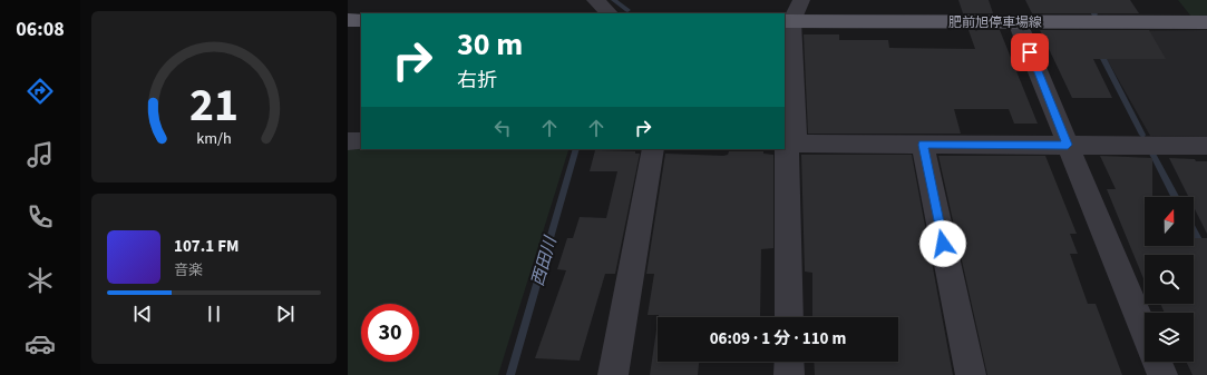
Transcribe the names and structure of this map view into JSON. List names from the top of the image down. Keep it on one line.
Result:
{"streets":{"main road":["肥前旭停車場線"]},"water":["西田川"],"north":"top","page":{"tabs":"06:08","turn":["30 m","右折"],"song":["107.1 FM","音楽"],"limit":"30","trip":"06:09 · 1 分 · 110 m","gauge":["21","km/h"]}}
